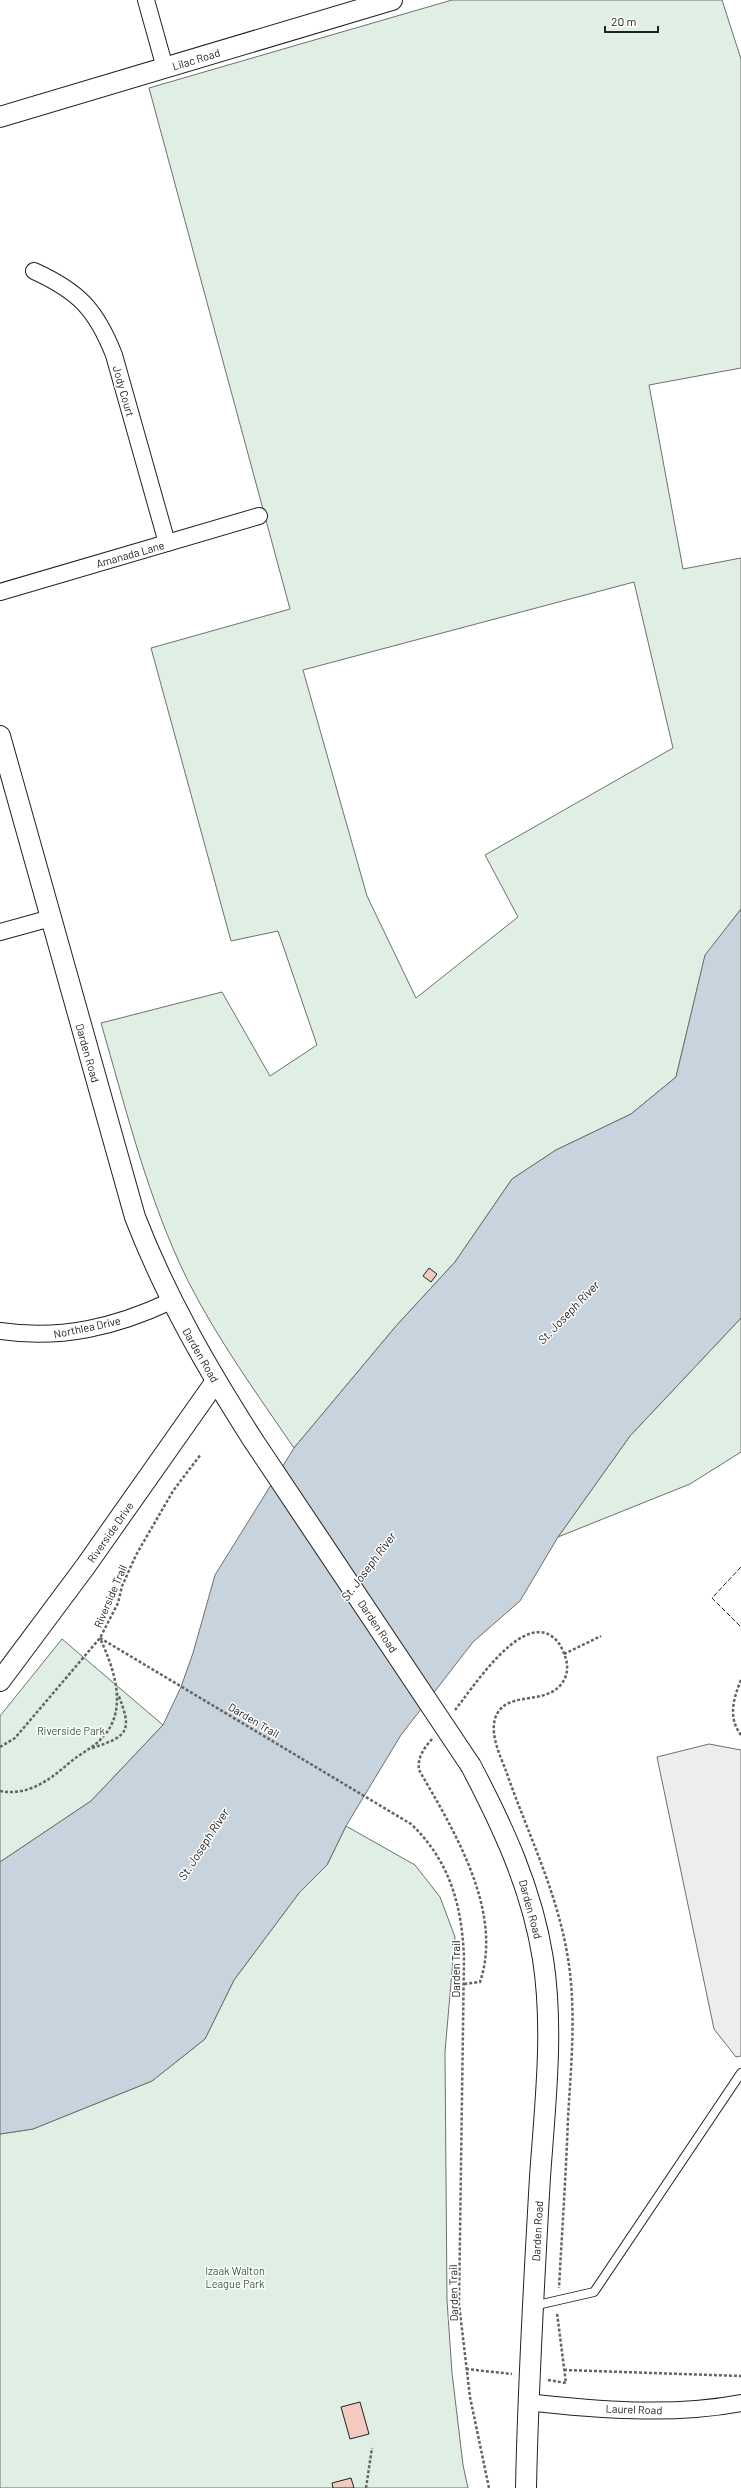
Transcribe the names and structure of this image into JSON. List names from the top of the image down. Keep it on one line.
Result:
{"streets":{"street":["Lilac Road","Jody Court","Amanada Lane","Darden Road","Northlea Drive","Riverside Drive","Laurel Road"],"path":["Riverside Trail","Darden Trail"]},"crossings":[["Jody Court","Amanada Lane"],["Darden Road","Northlea Drive"],["Darden Road","Riverside Drive"],["Darden Road","Laurel Road"],["Riverside Trail","Darden Trail"]],"water":["St. Joseph River"],"parks":["Riverside Park","Izaak Walton League Park"],"scale_bar":"20 m"}
